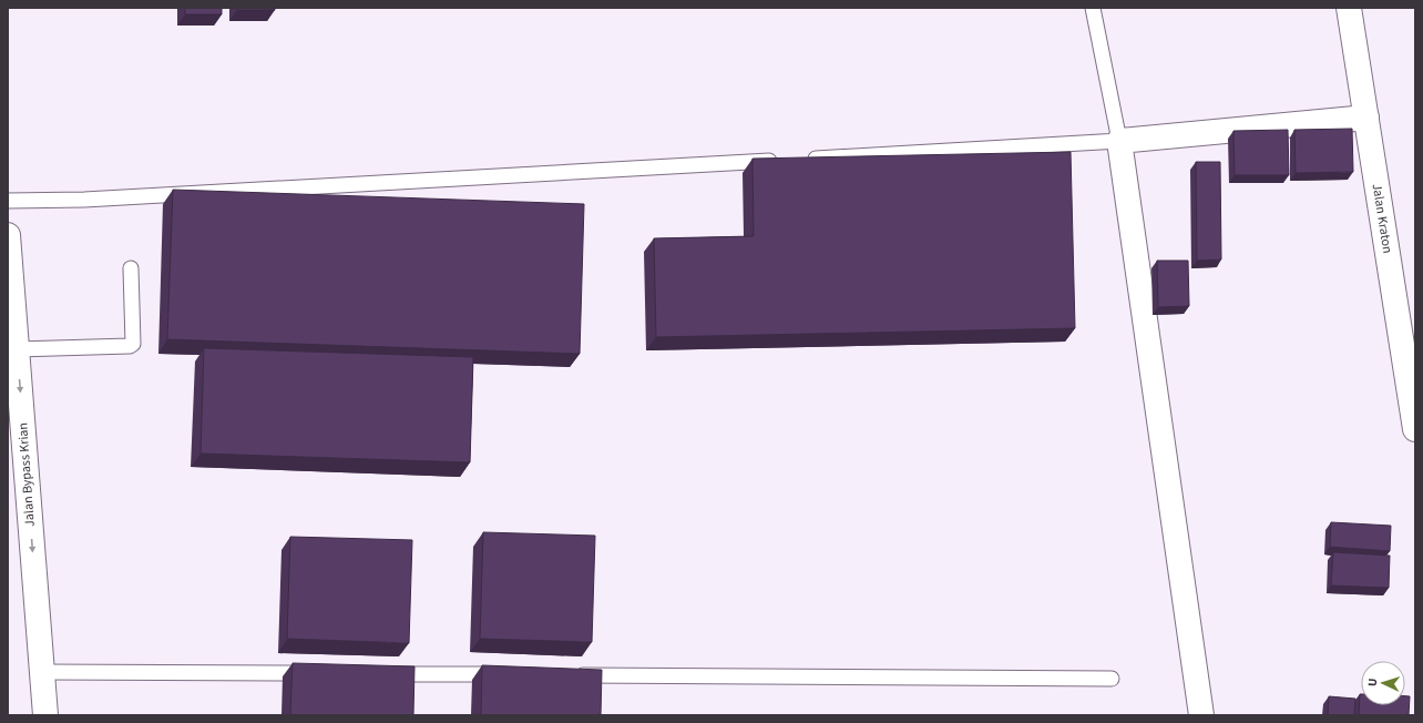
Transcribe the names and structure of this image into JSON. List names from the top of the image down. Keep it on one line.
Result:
{"streets":{"main road":["Jalan Kraton","Jalan Bypass Krian"]},"one_way":["Jalan Bypass Krian"],"north":"left"}
